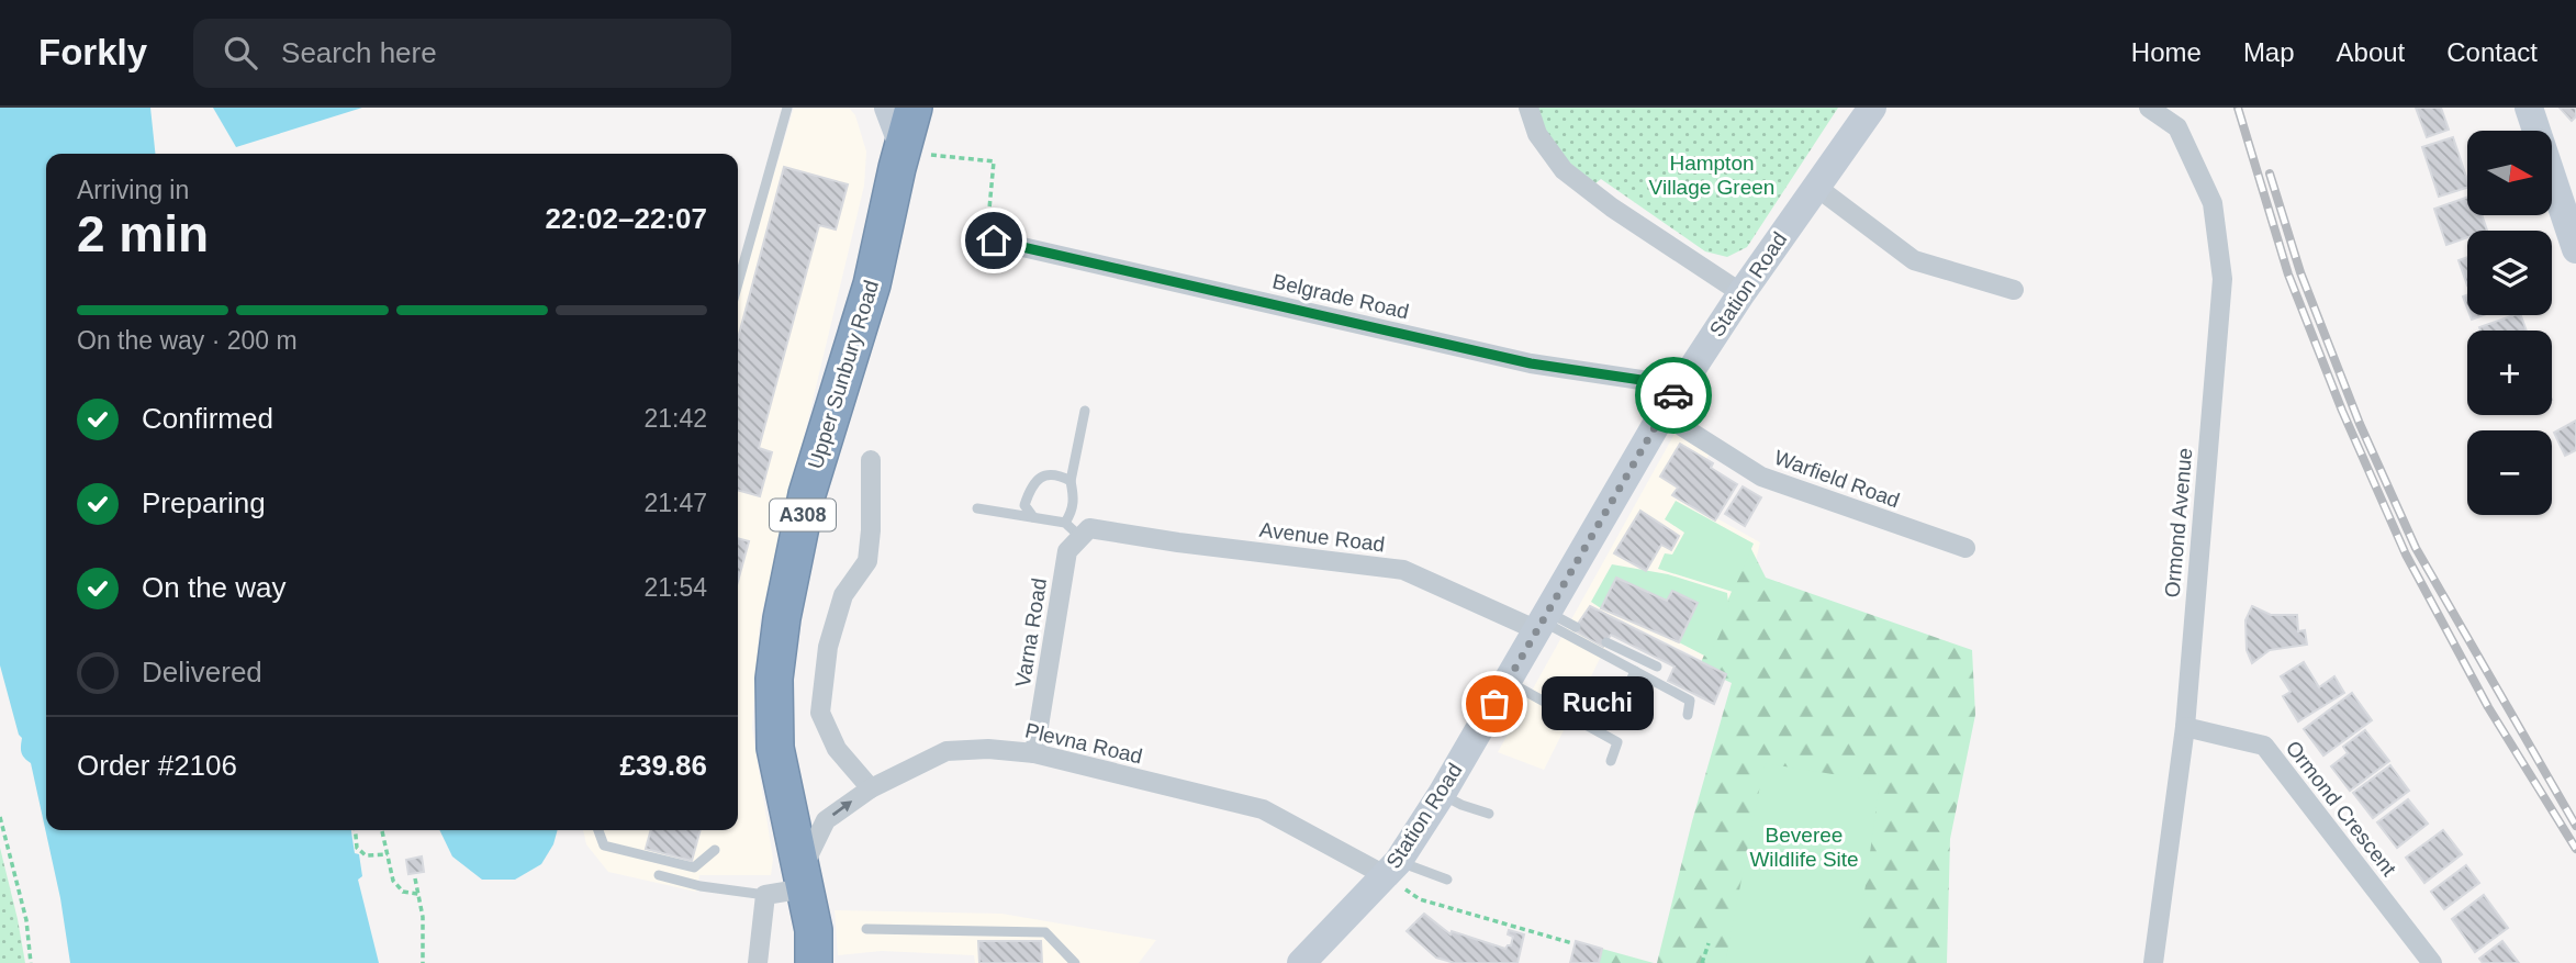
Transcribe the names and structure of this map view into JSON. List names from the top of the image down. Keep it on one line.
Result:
{"streets":{"highway":["Upper Sunbury Road","A308"],"street":["Station Road","Belgrade Road","Warfield Road","Ormond Avenue","Avenue Road","Varna Road","Plevna Road","Ormond Crescent"]},"crossings":[["Station Road","Belgrade Road"],["Station Road","Warfield Road"],["Station Road","Avenue Road"],["Station Road","Plevna Road"],["Upper Sunbury Road","A308"],["Upper Sunbury Road","Plevna Road"],["A308","Plevna Road"],["Ormond Avenue","Ormond Crescent"],["Avenue Road","Varna Road"],["Varna Road","Plevna Road"]],"parks":["Hampton Village Green","Beveree Wildlife Site"],"places":["Ruchi"],"north":"right","page":{"header":"Forkly","search":"Search here","nav":["Home","Map","About","Contact"],"map_buttons":["+","−"],"heading":["2 min","Arriving in","22:02–22:07"],"panel":["Order #2106","£39.86"],"bar":"On the way · 200 m","list":[["Confirmed","21:42"],["Preparing","21:47"],["On the way","21:54"],"Delivered"],"bubble":"Ruchi"}}
